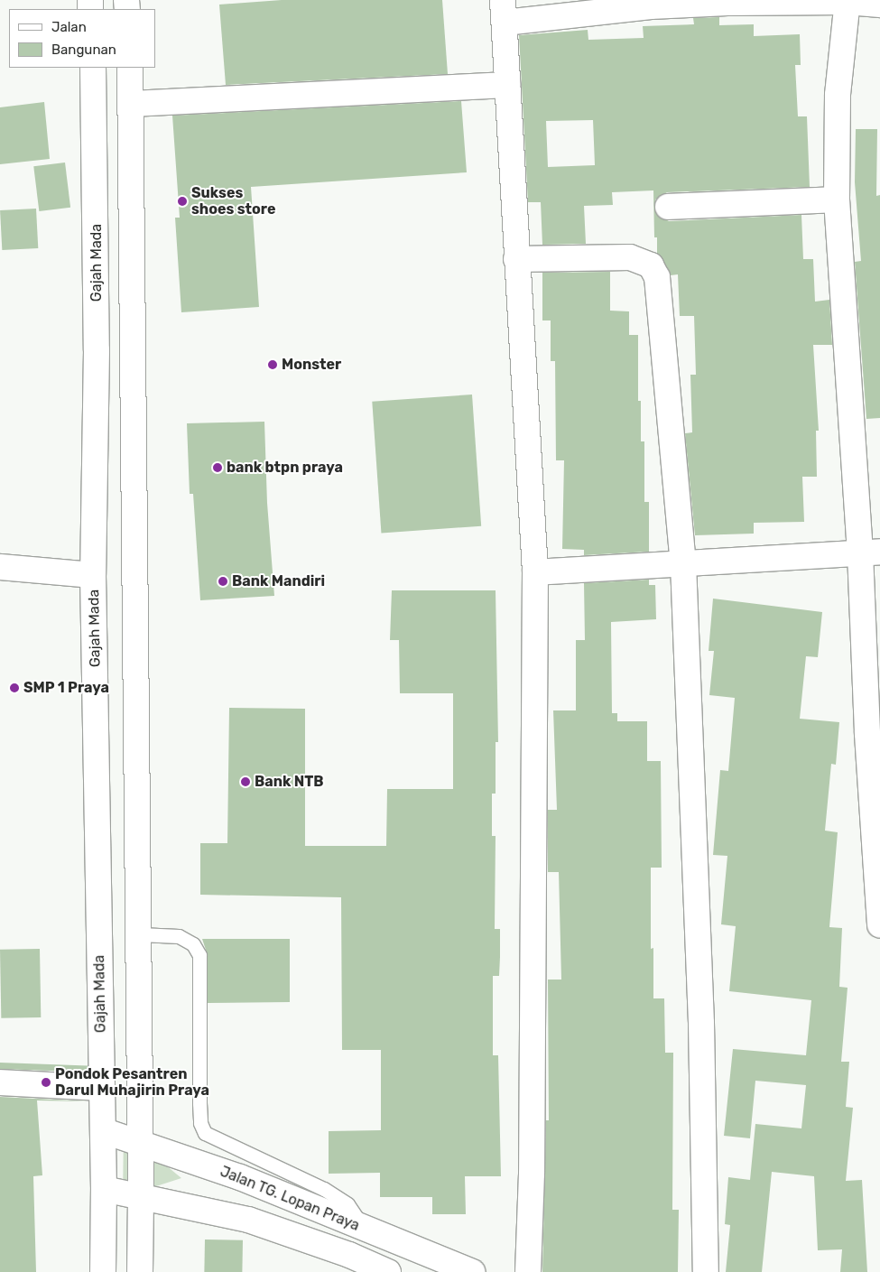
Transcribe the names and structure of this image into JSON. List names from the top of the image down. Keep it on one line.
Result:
{"streets":{"main road":["Gajah Mada","Jalan TG. Lopan Praya"]},"crossings":[["Gajah Mada","Jalan TG. Lopan Praya"]],"places":["Sukses shoes store","Monster","bank btpn praya","Bank Mandiri","SMP 1 Praya","Bank NTB","Pondok Pesantren Darul Muhajirin Praya"],"legend":["Jalan","Bangunan"]}
